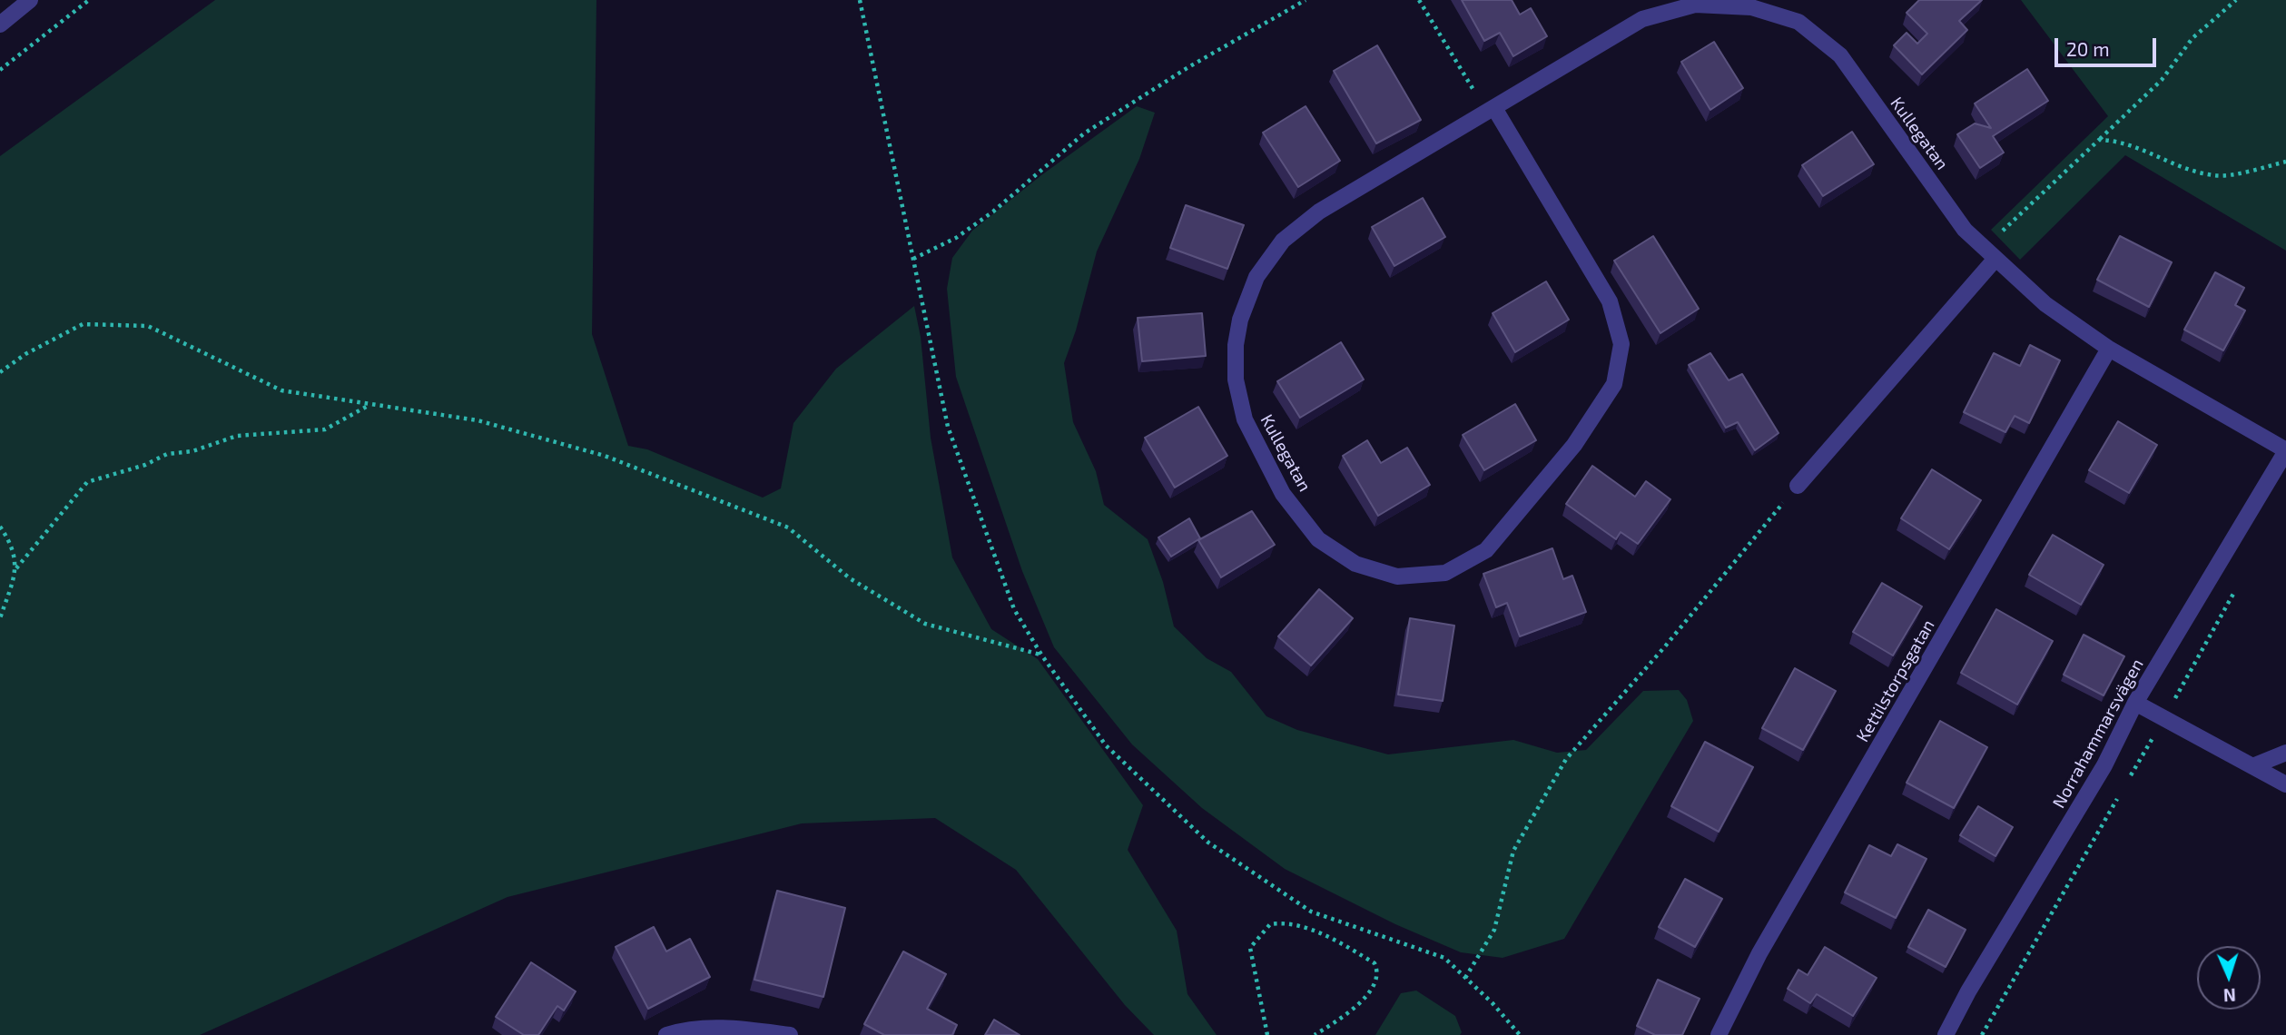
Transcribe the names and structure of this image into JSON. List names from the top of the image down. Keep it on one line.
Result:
{"streets":{"street":["Kullegatan","Kettilstorpsgatan","Norrahammarsvägen"]},"crossings":[["Kullegatan","Kettilstorpsgatan"],["Kullegatan","Norrahammarsvägen"]],"scale_bar":"20 m","north":"bottom"}
